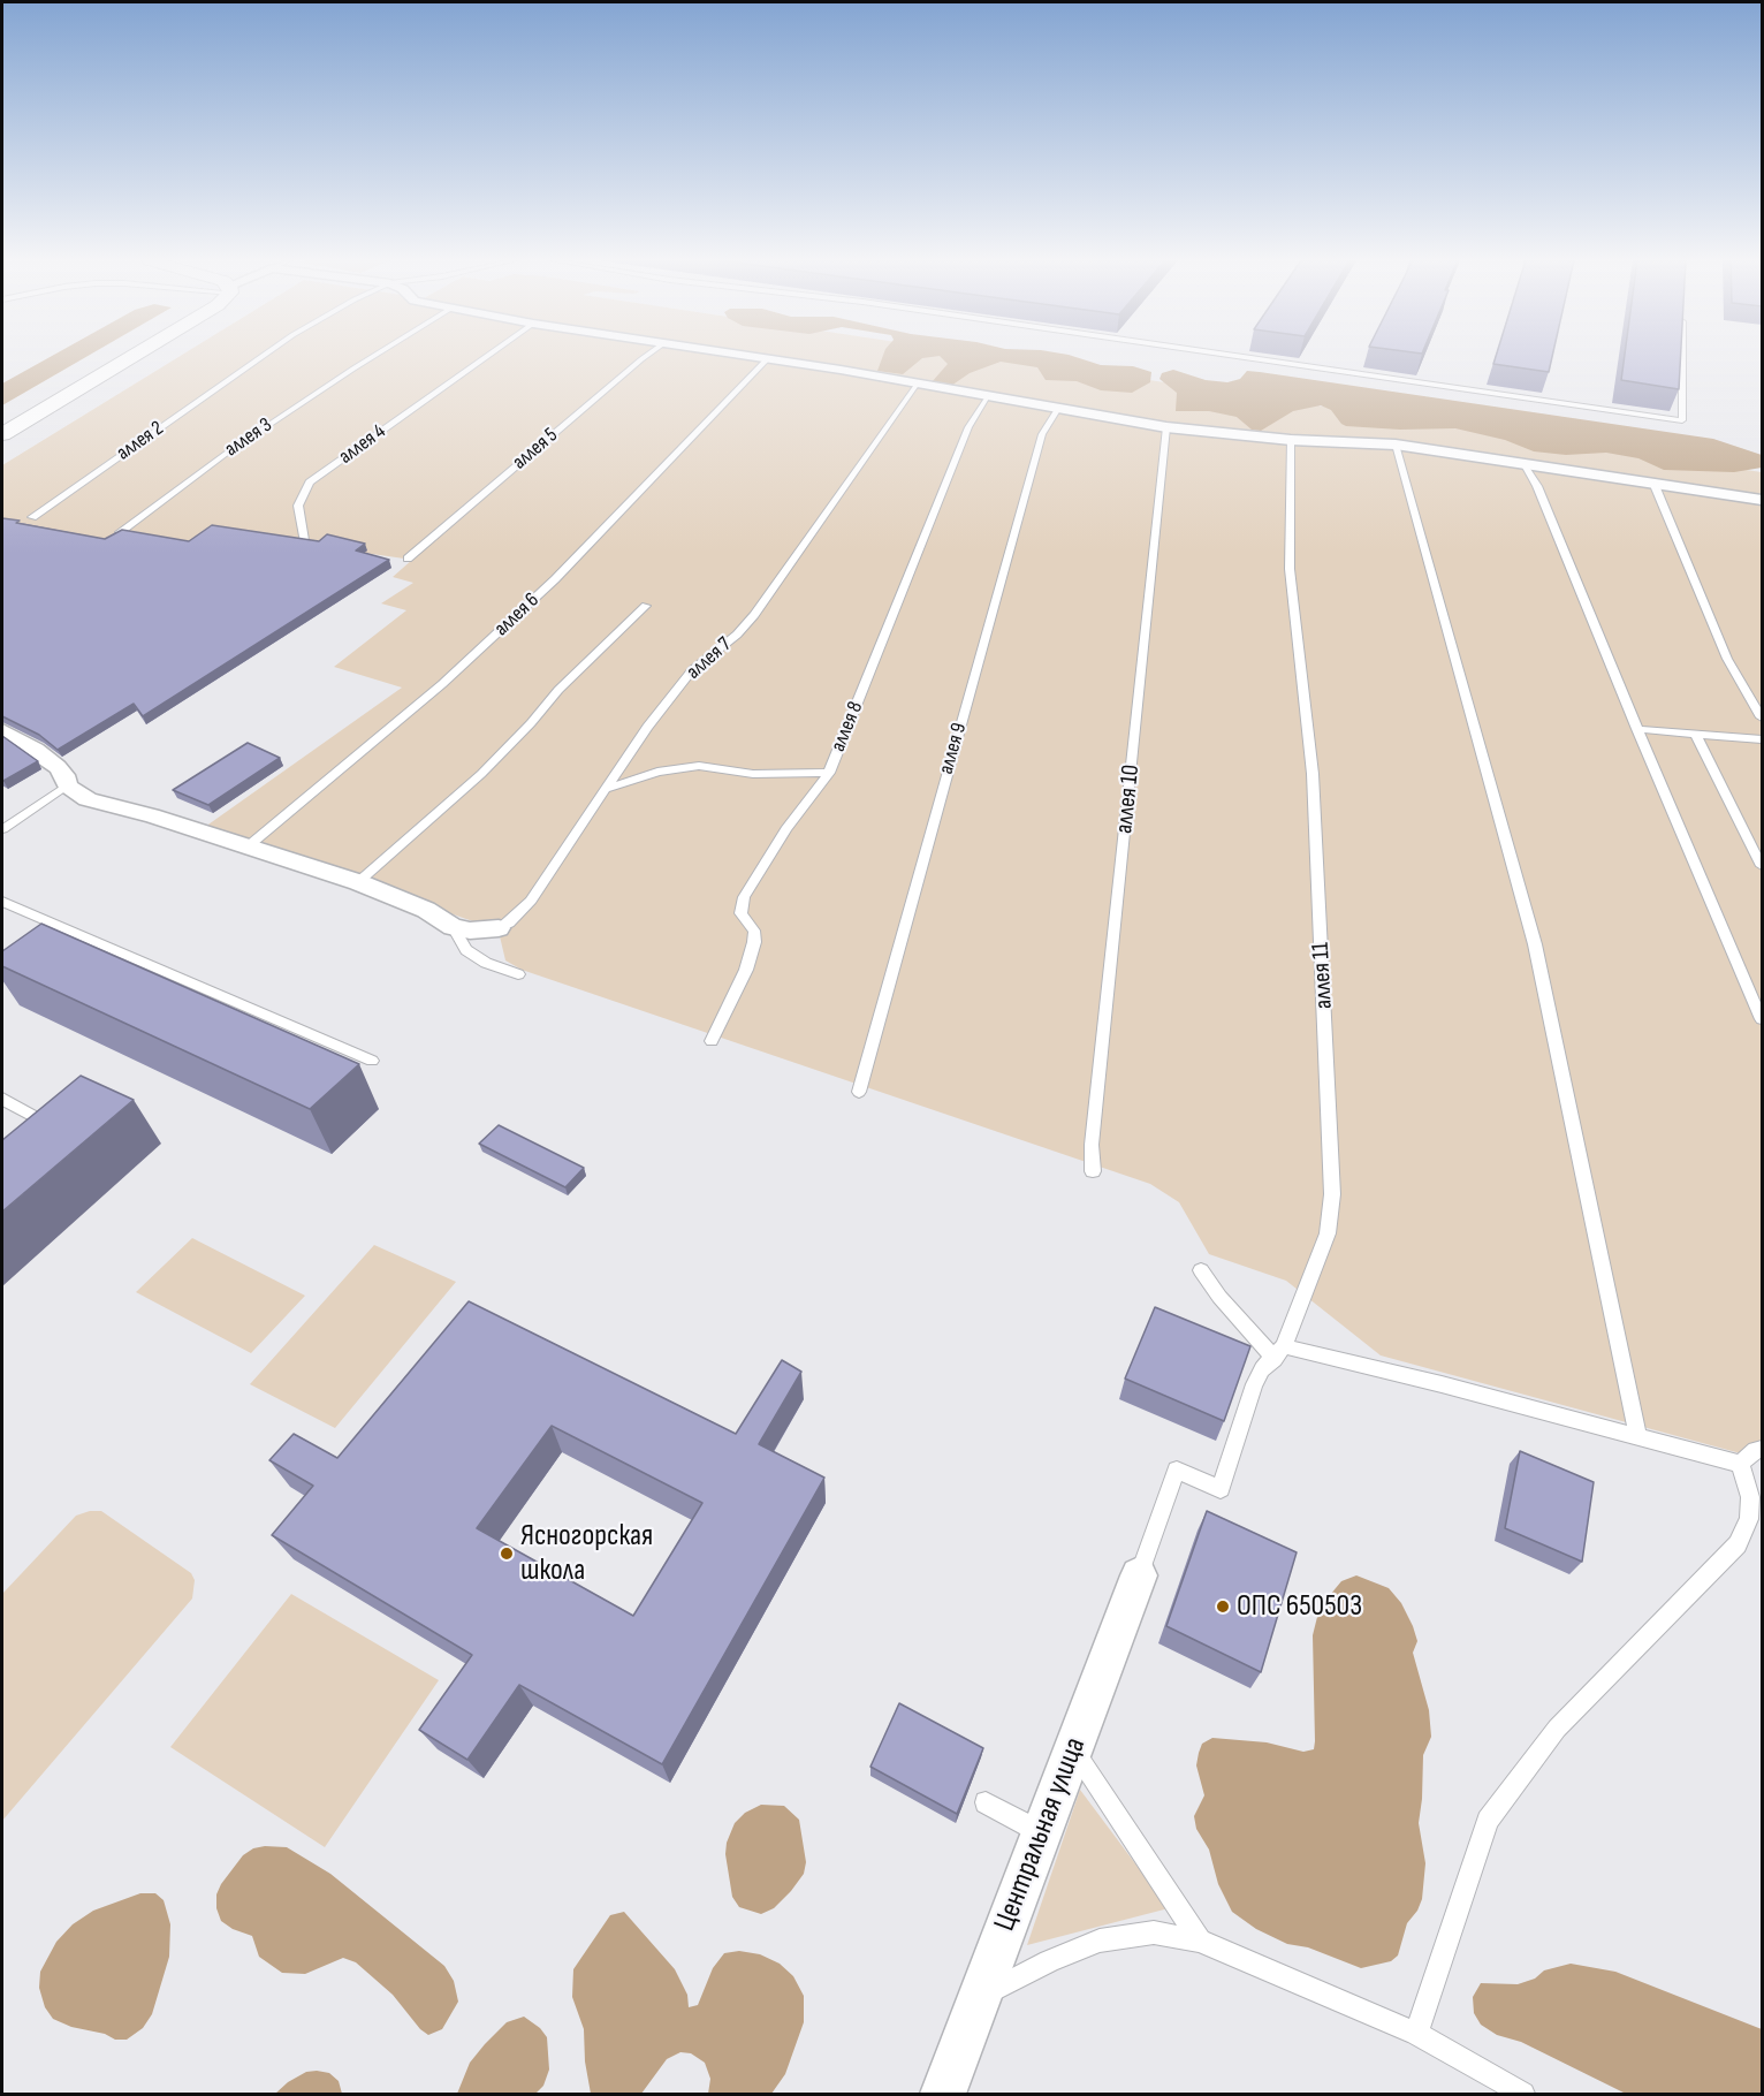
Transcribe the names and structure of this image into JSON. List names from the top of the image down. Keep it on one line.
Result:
{"streets":{"street":["Центральная улица"],"lane":["аллея 3","аллея 2","аллея 4","аллея 5","аллея 6","аллея 7","аллея 8","аллея 9","аллея 10","аллея 11"]},"crossings":[["аллея 11","Центральная улица"]],"places":["Ясногорская школа","ОПС 650503"]}
